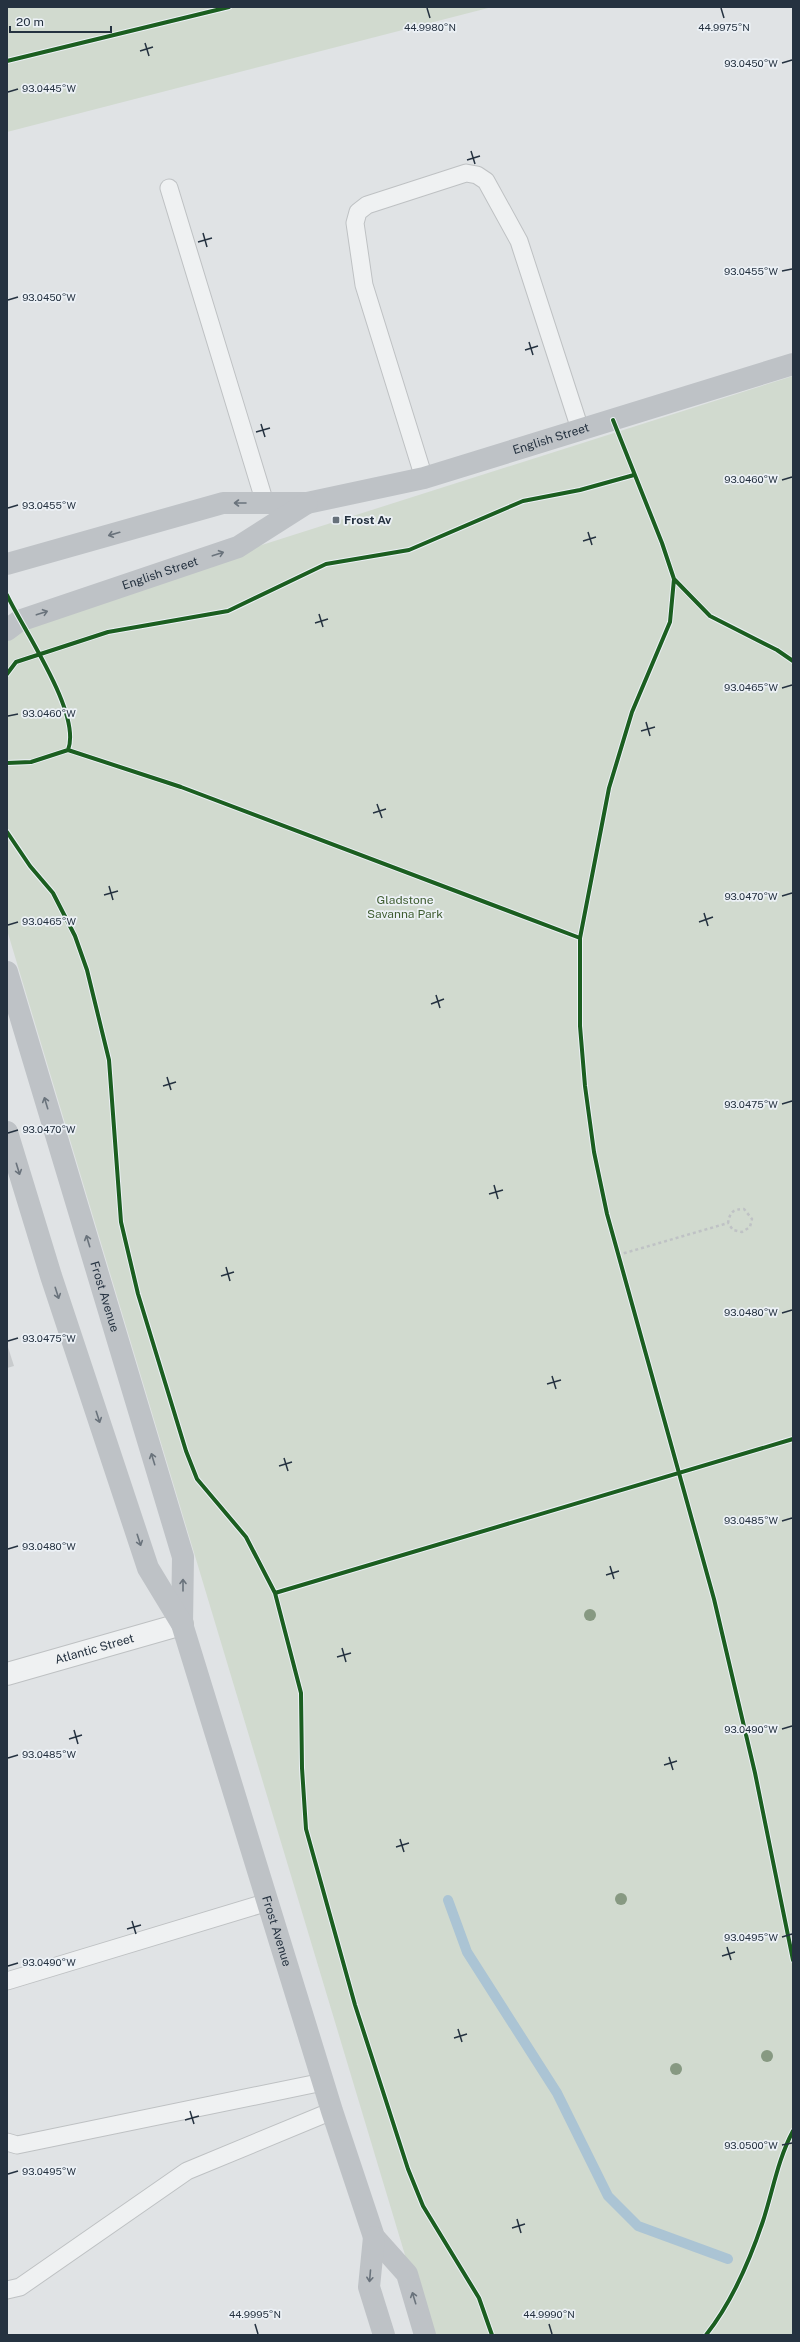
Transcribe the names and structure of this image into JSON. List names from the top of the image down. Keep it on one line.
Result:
{"streets":{"street":["English Street","Frost Avenue","Atlantic Street"]},"crossings":[["Frost Avenue","Atlantic Street"]],"parks":["Gladstone Savanna Park"],"places":{"transit":["Frost Av"]},"scale_bar":"20 m","coordinates":["44.9980°N","44.9975°N","93.0450°W","93.0445°W","93.0455°W","93.0460°W","93.0465°W","93.0470°W","93.0475°W","93.0480°W","93.0485°W","93.0490°W","93.0495°W","93.0500°W","44.9995°N","44.9990°N"]}
